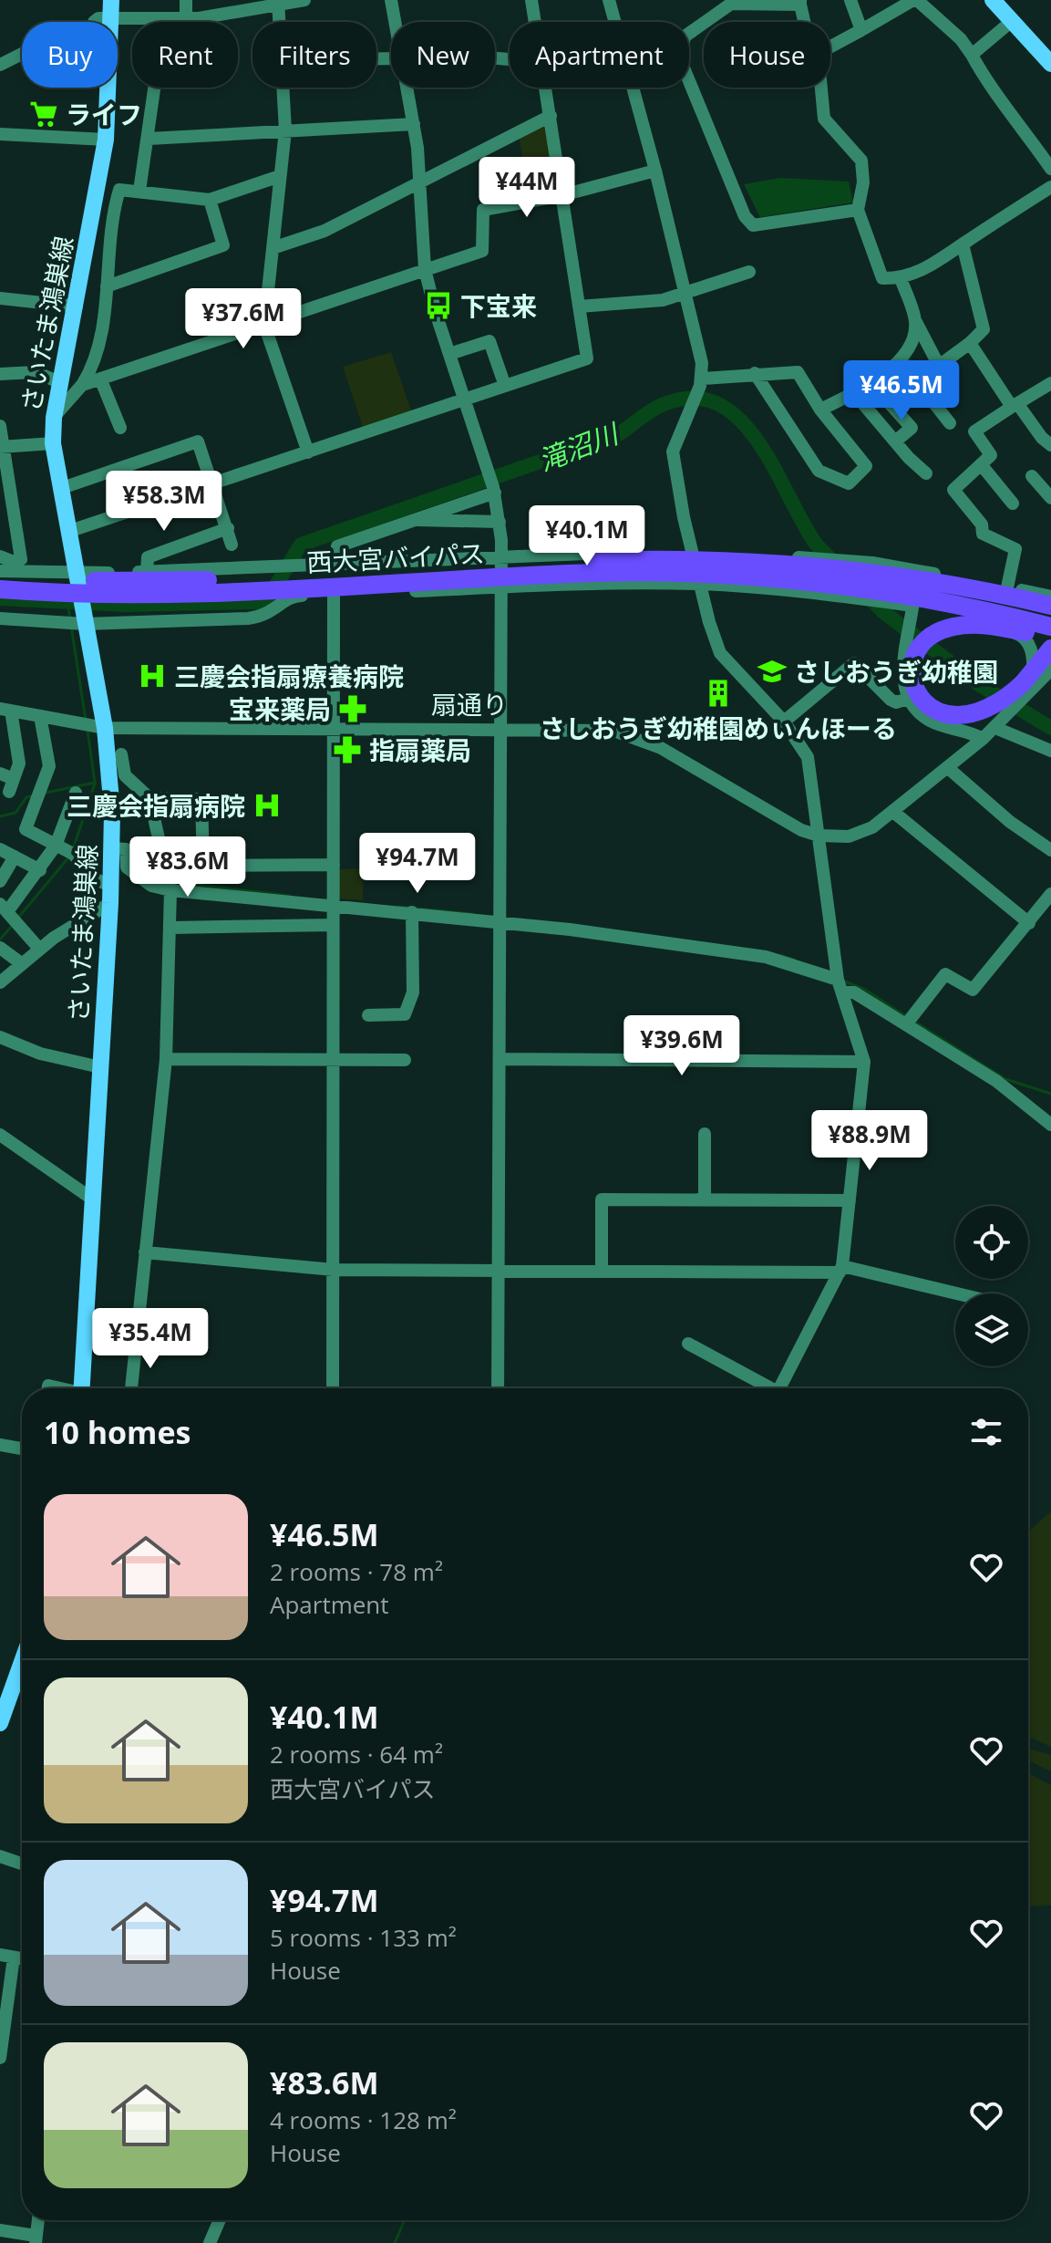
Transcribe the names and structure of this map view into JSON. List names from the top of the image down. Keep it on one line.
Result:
{"streets":{"highway":["西大宮バイパス"],"main road":["さいたま鴻巣線"],"street":["扇通り"]},"crossings":[["さいたま鴻巣線","扇通り"]],"water":["滝沼川"],"places":{"supermarket":["ライフ"],"bus stop":["下宝来"],"school or university":["さしおうぎ幼稚園"],"hospital":["三慶会指扇療養病院","三慶会指扇病院"],"building":["さしおうぎ幼稚園めぃんほーる"],"pharmacy":["宝来薬局","指扇薬局"]},"page":{"chip":["Buy","Rent","Filters","New","Apartment","House"],"price":["¥44M","¥37.6M","¥46.5M","¥58.3M","¥40.1M","¥94.7M","¥83.6M","¥39.6M","¥88.9M","¥35.4M"],"heading":"10 homes","list":[{"name":"¥46.5M","note":"2 rooms · 78 m² · Apartment"},{"name":"¥40.1M","note":"2 rooms · 64 m² · 西大宮バイパス"},{"name":"¥94.7M","note":"5 rooms · 133 m² · House"},{"name":"¥83.6M","note":"4 rooms · 128 m² · House"}]}}
